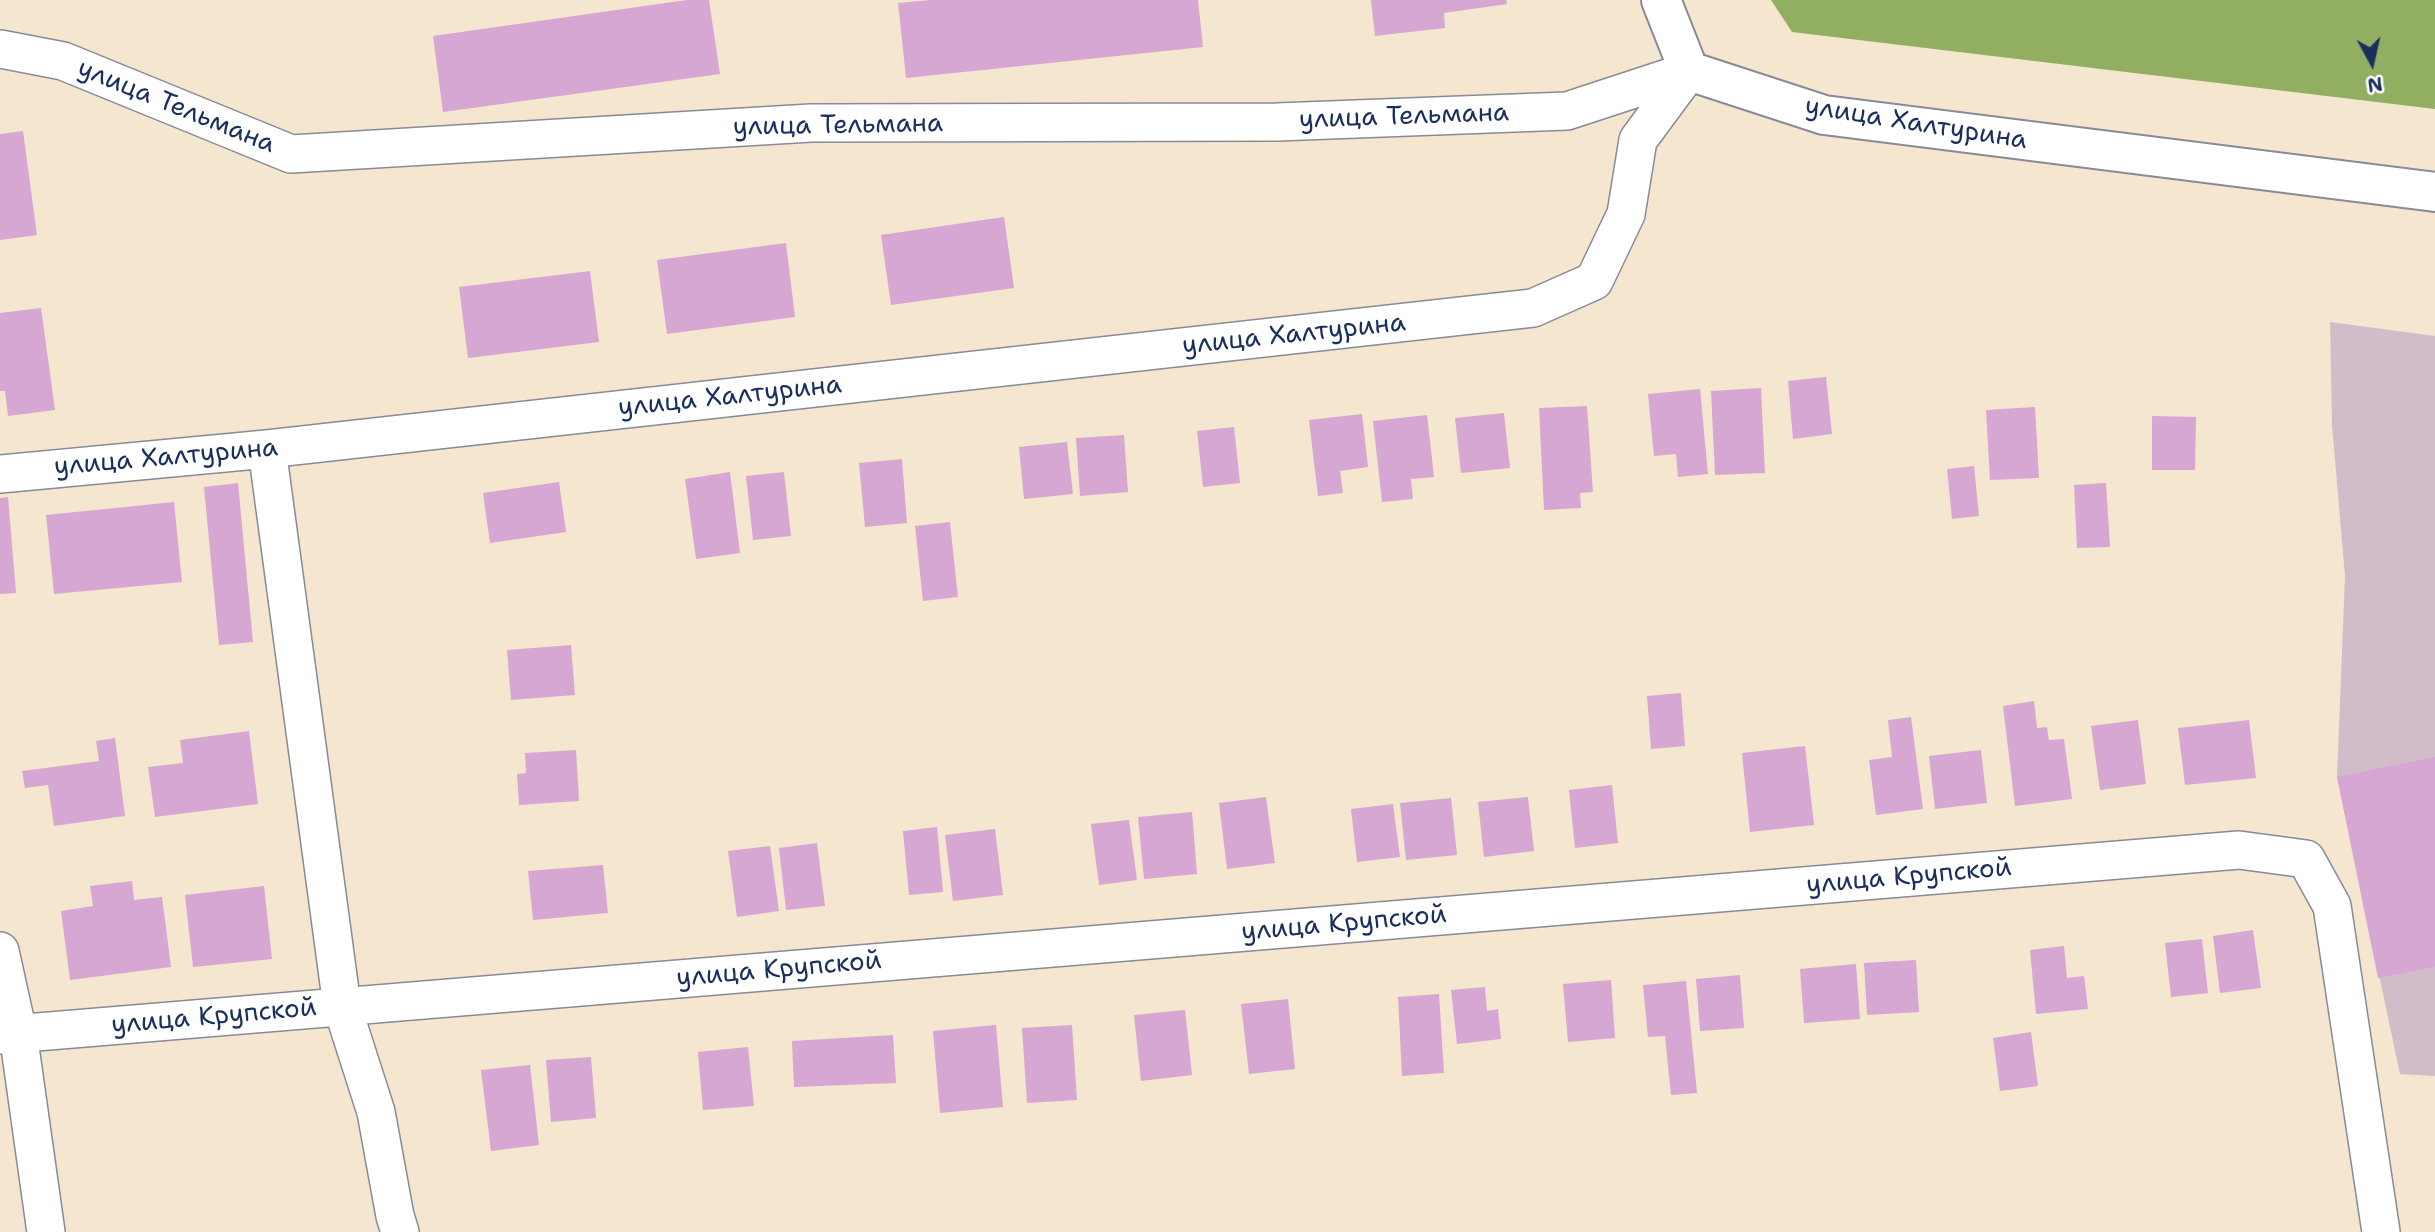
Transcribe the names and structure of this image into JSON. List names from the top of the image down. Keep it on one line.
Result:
{"streets":{"main road":["улица Халтурина"],"street":["улица Тельмана","улица Крупской"]},"crossings":[["улица Тельмана","улица Халтурина"]],"north":"bottom"}
